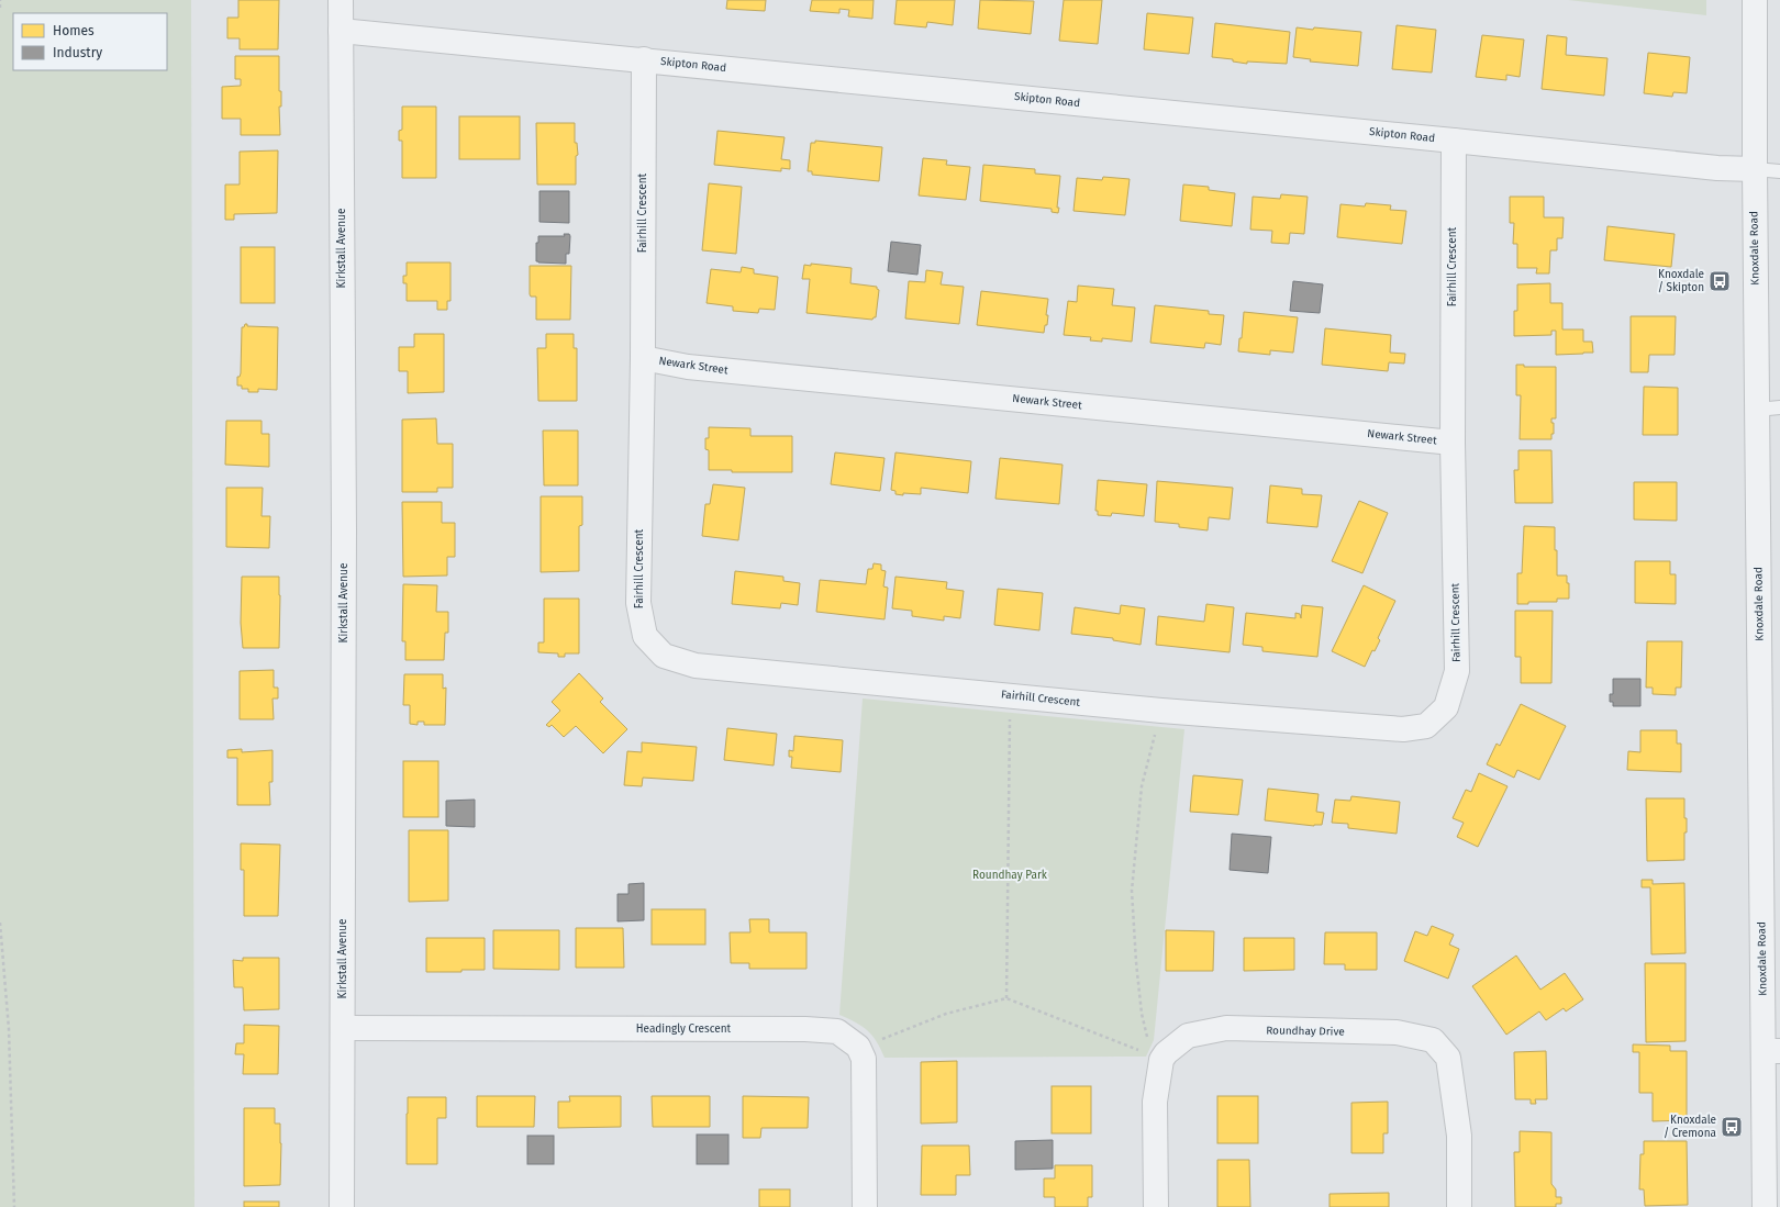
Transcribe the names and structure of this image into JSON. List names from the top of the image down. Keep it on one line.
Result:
{"streets":{"street":["Skipton Road","Fairhill Crescent","Kirkstall Avenue","Knoxdale Road","Newark Street","Headingly Crescent","Roundhay Drive"]},"crossings":[["Skipton Road","Fairhill Crescent"],["Skipton Road","Kirkstall Avenue"],["Skipton Road","Knoxdale Road"],["Fairhill Crescent","Newark Street"],["Kirkstall Avenue","Headingly Crescent"]],"parks":["Roundhay Park"],"places":{"bus stop":["Knoxdale / Skipton","Knoxdale / Cremona"]},"legend":["Homes","Industry"]}
